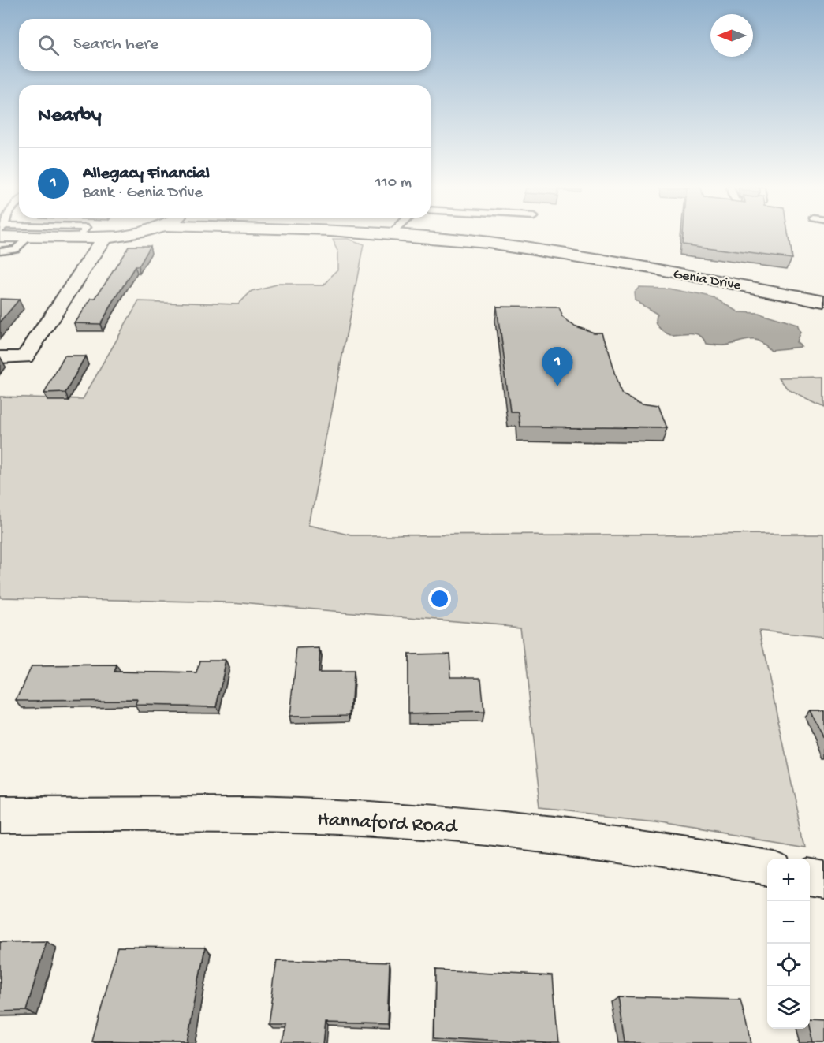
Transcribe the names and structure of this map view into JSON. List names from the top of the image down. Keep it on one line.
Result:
{"streets":{"street":["Genia Drive","Hannaford Road"]},"north":"left","page":{"search":"Search here","heading":"Nearby","list":[{"mark":"1","name":"Allegacy Financial","note":"Bank · Genia Drive","value":"110 m"}],"pins":"1","map_buttons":["+","−"]}}
